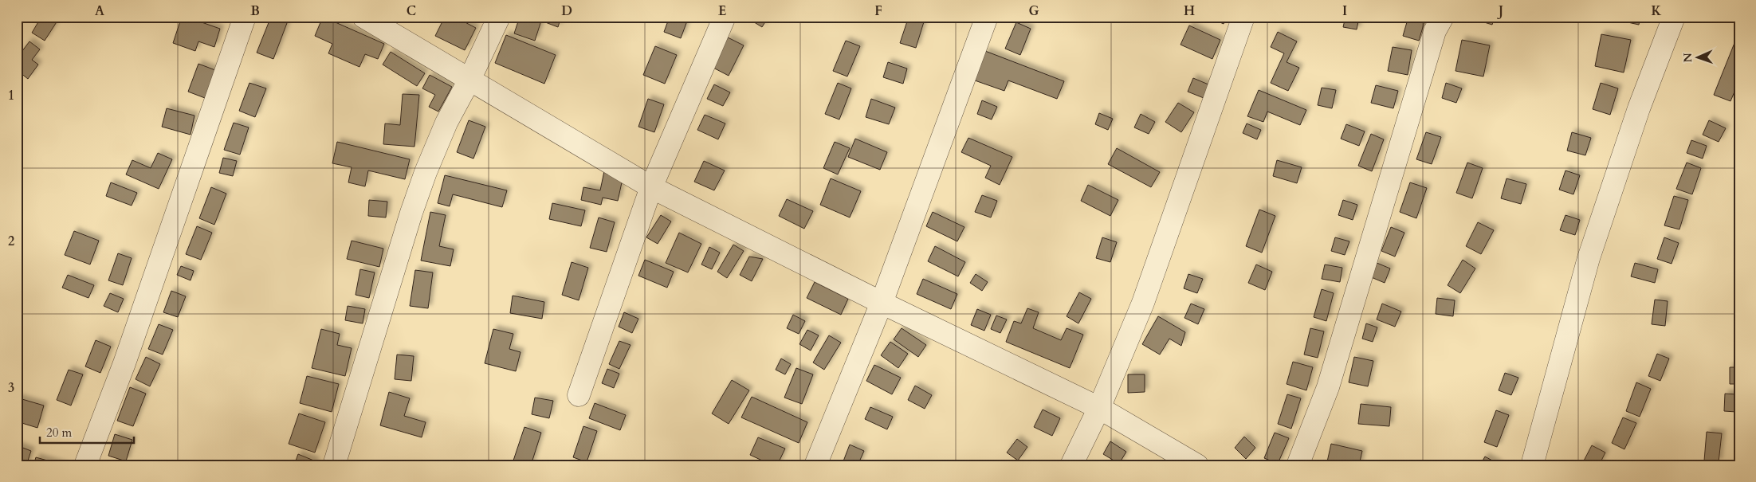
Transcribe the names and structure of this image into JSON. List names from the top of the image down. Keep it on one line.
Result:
{"scale_bar":"20 m","north":"left","grid":{"columns":["A","B","C","D","E","F","G","H","I","J","K"],"rows":["1","2","3"]}}
